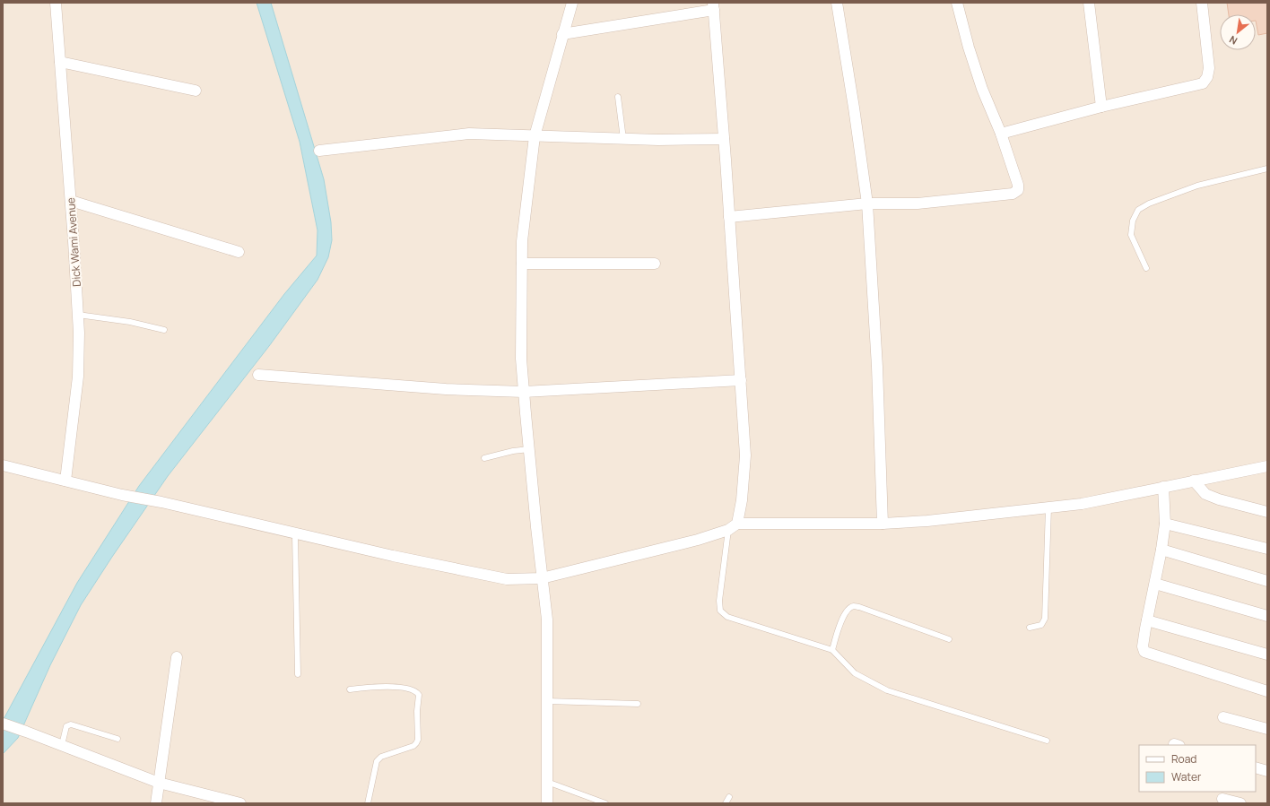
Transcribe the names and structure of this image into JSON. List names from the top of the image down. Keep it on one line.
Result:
{"streets":{"street":["Dick Wami Avenue"]},"legend":["Road","Water"],"north":"bottom left"}
